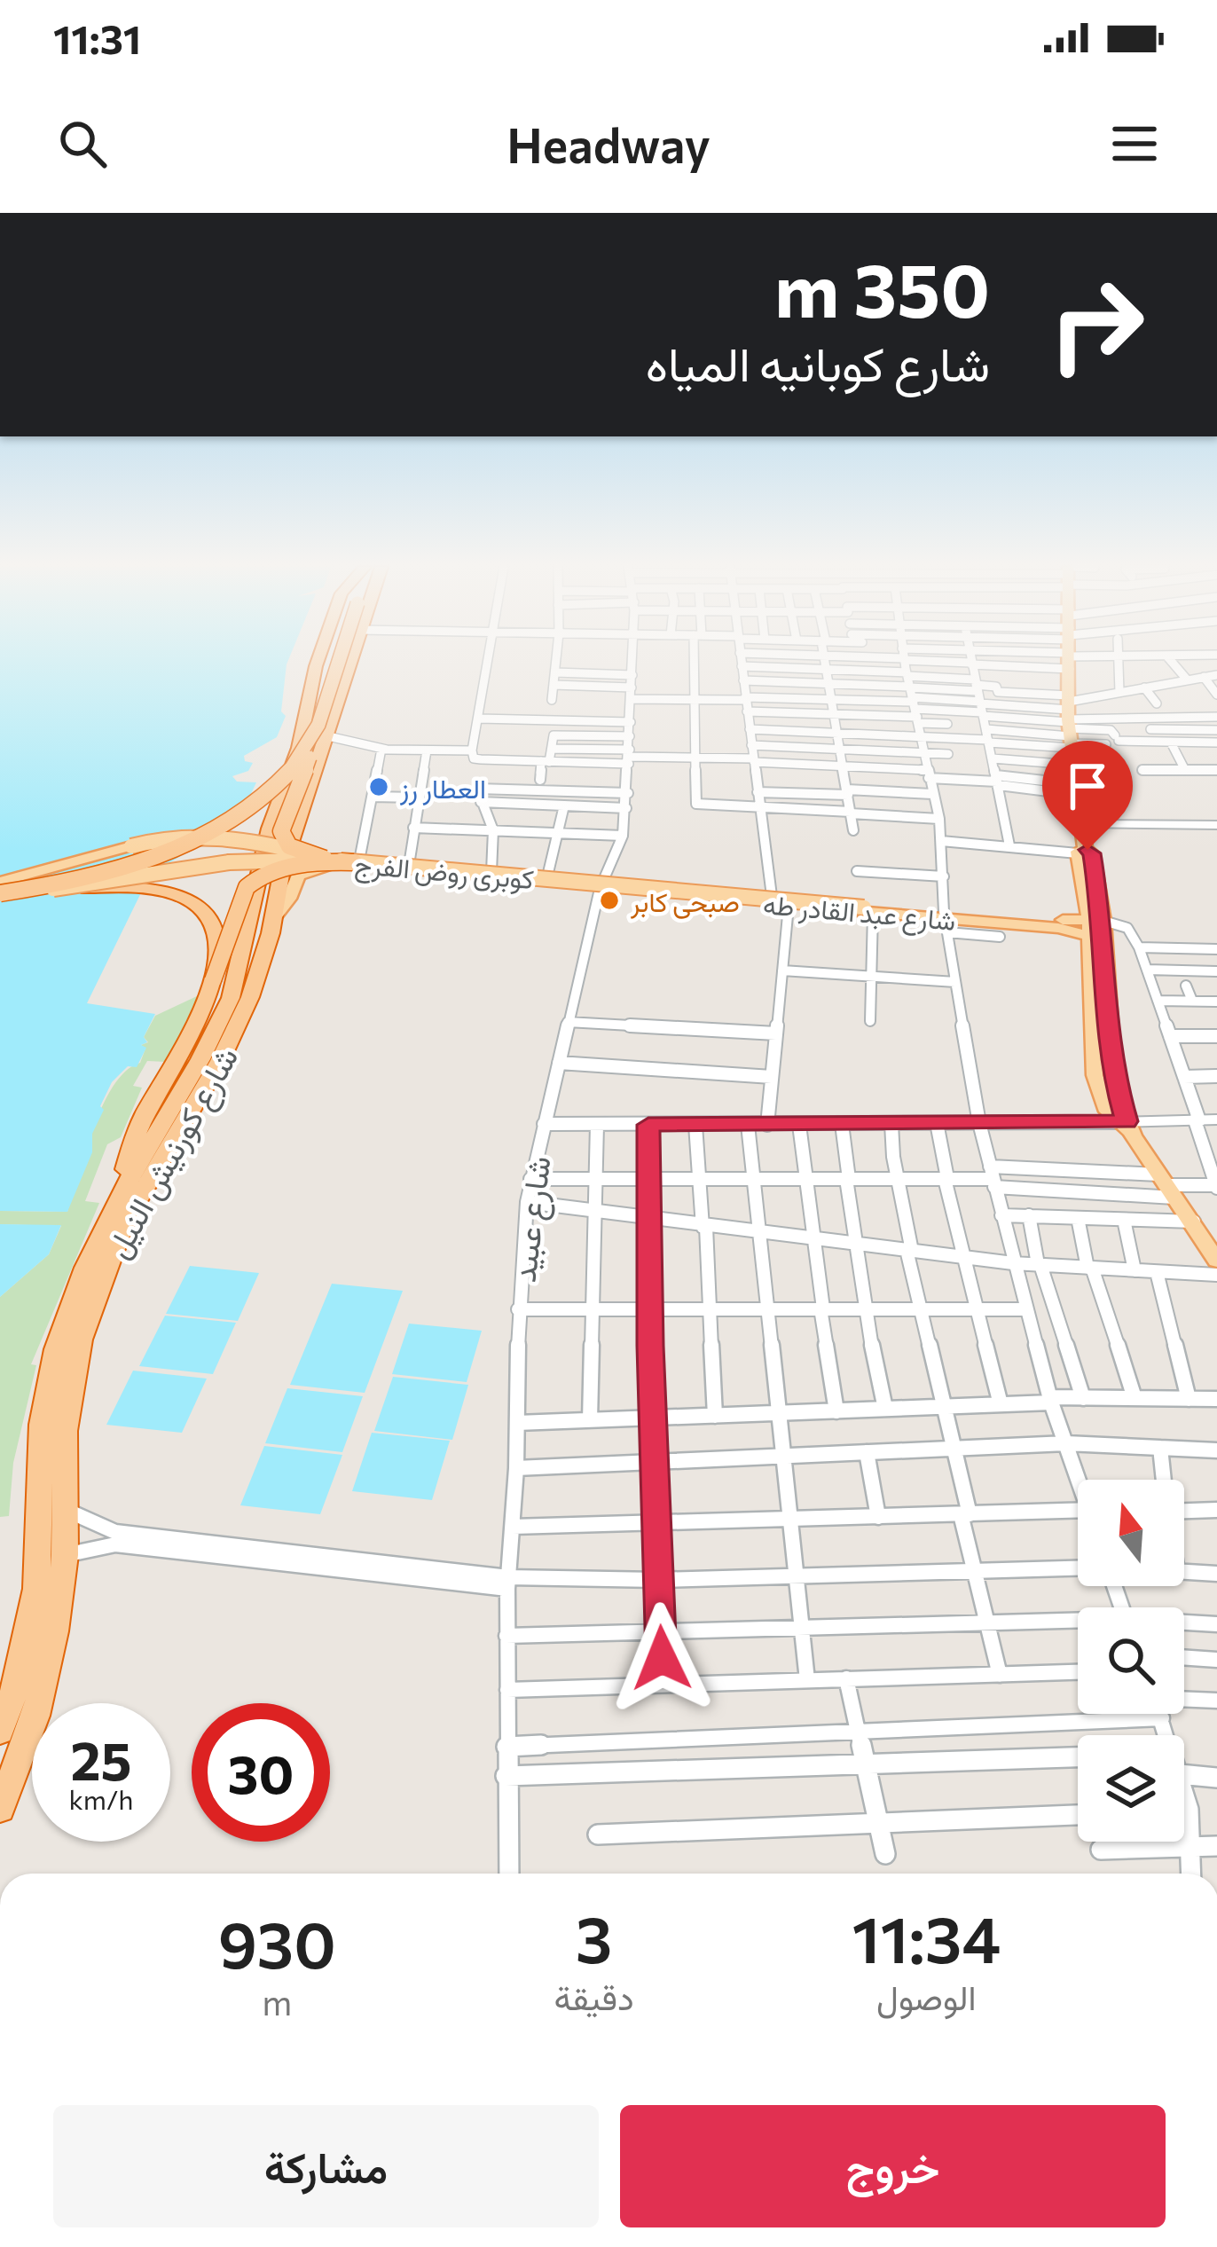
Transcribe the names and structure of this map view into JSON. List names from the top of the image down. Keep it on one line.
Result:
{"streets":{"highway":["شارع كورنيش النيل"],"main road":["كوبرى روض الفرج","شارع عبد القادر طه"],"street":["شارع عبيد"]},"crossings":[["كوبرى روض الفرج","شارع عبد القادر طه"],["شارع عبد القادر طه","شارع كورنيش النيل"],["شارع عبد القادر طه","شارع عبيد"]],"places":["العطار رز","صبحى كابر"],"north":"top","page":{"status":"11:31","header":"Headway","turn":["350 m","شارع كوبانيه المياه"],"speed":"25 km/h","limit":"30","eta":["11:34","الوصول","3","دقيقة","930","m"],"buttons":["خروج","مشاركة"]}}
